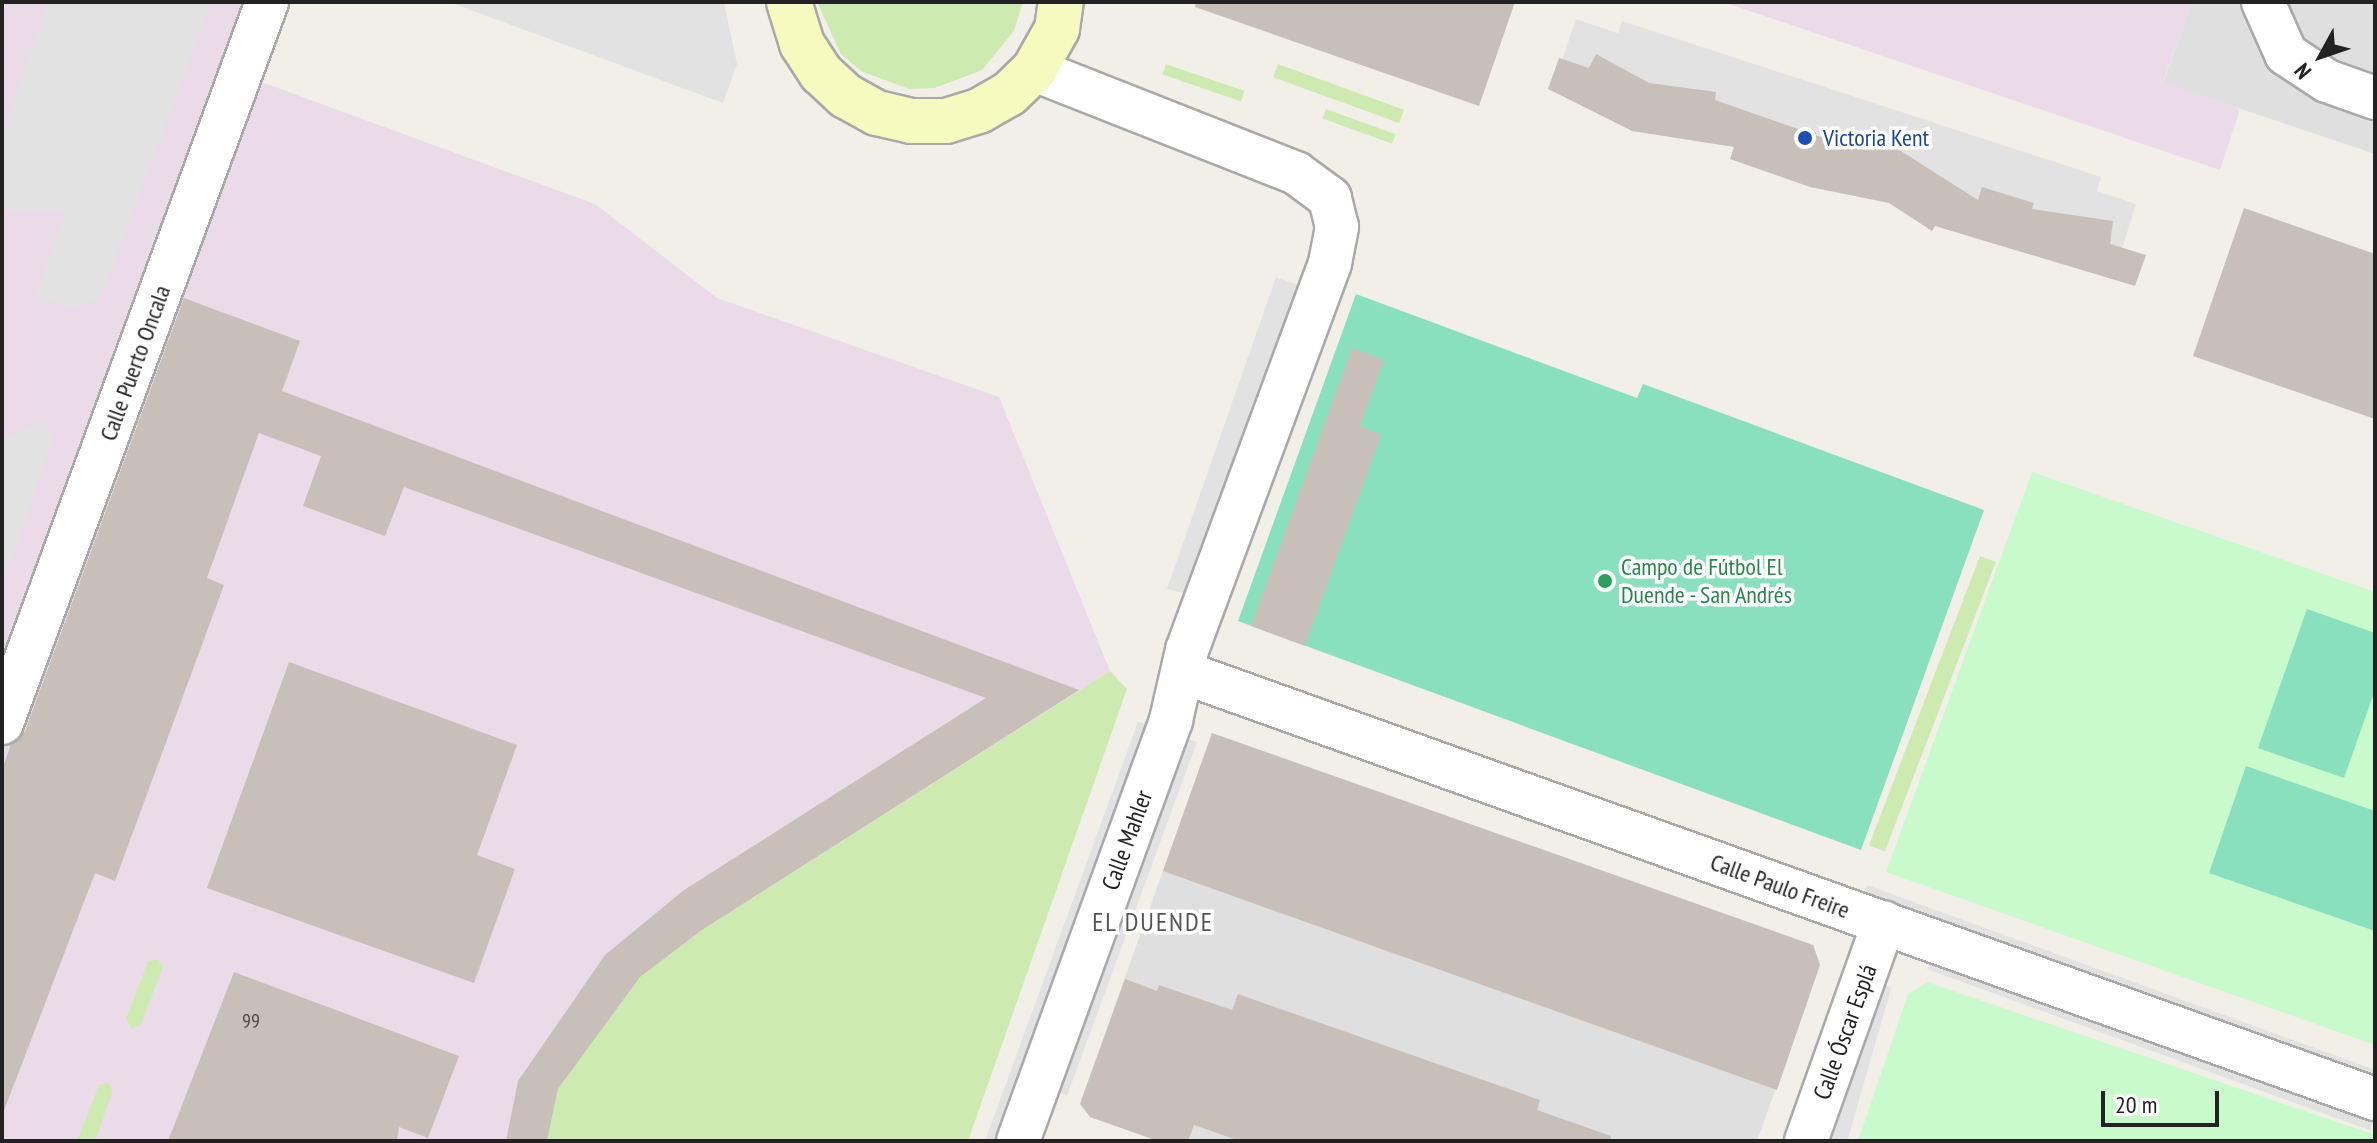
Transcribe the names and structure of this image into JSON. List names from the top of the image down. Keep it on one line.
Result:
{"streets":{"street":["Calle Puerto Oncala","Calle Mahler","Calle Paulo Freire","Calle Óscar Esplá"]},"crossings":[["Calle Mahler","Calle Paulo Freire"],["Calle Paulo Freire","Calle Óscar Esplá"]],"districts":["EL DUENDE"],"places":["Victoria Kent","Campo de Fútbol El Duende - San Andrés"],"house_numbers":["99"],"scale_bar":"20 m","north":"bottom left"}
